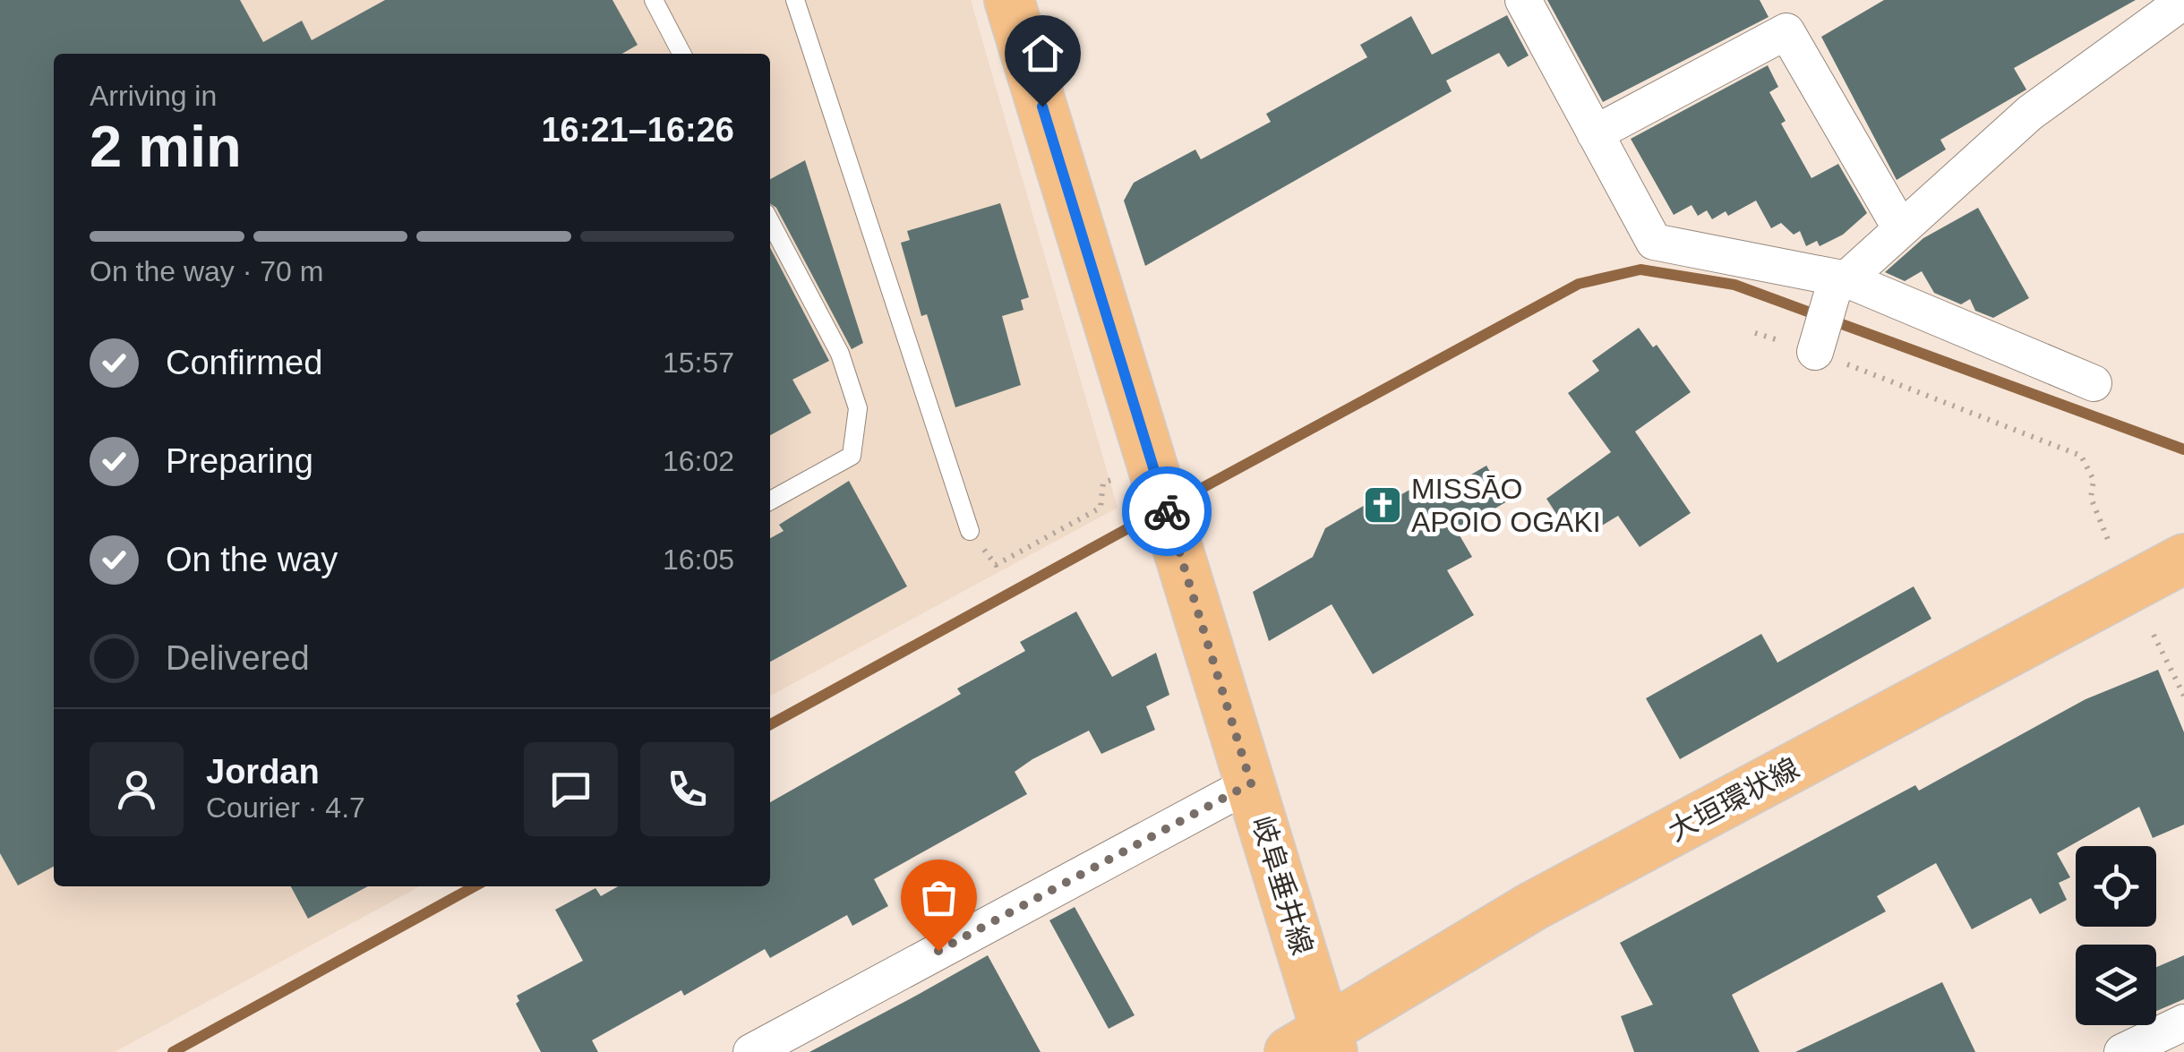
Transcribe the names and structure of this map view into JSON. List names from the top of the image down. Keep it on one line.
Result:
{"streets":{"main road":["大垣環状線","岐阜垂井線"]},"crossings":[["大垣環状線","岐阜垂井線"]],"places":{"church":["MISSĀO APOIO OGAKI"]},"page":{"heading":["2 min","Arriving in","16:21–16:26"],"panel":["Jordan","Courier · 4.7"],"bar":"On the way · 70 m","list":[["Confirmed","15:57"],["Preparing","16:02"],["On the way","16:05"],"Delivered"]}}
